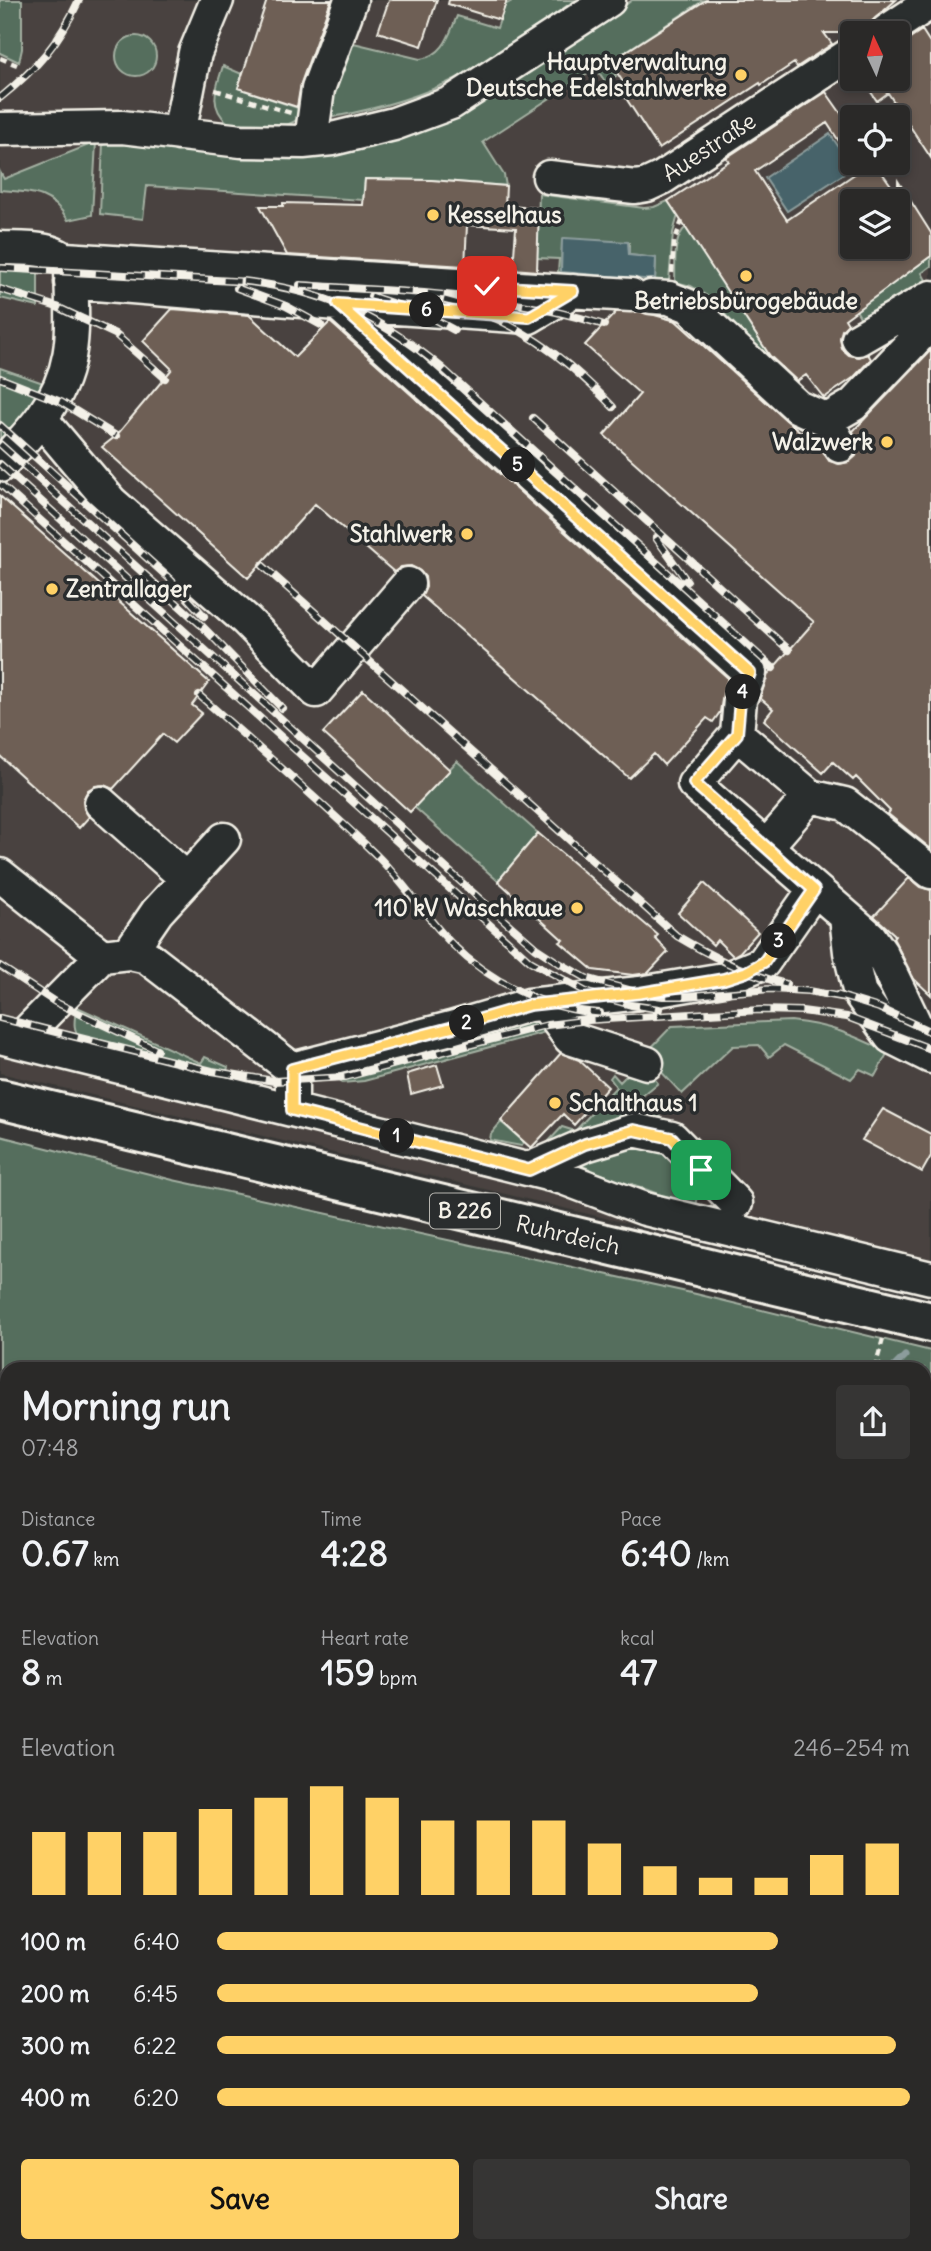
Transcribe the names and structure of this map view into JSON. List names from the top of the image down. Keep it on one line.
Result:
{"streets":{"main road":["B 226","Ruhrdeich"],"street":["Auestraße"]},"places":["Hauptverwaltung Deutsche Edelstahlwerke","Kesselhaus","Betriebsbürogebäude","Walzwerk","Stahlwerk","Zentrallager","110 kV Waschkaue","Schalthaus 1"],"north":"top","page":{"pins":["6","5","4","3","2","1"],"heading":["Morning run","07:48"],"stats":[["Distance","0.67 km"],["Time","4:28"],["Pace","6:40 /km"],["Elevation","8 m"],["Heart rate","159 bpm"],["kcal","47"]],"chart":["Elevation","246–254 m"],"list":[{"name":"100 m","note":"6:40"},{"name":"200 m","note":"6:45"},{"name":"300 m","note":"6:22"},{"name":"400 m","note":"6:20"}],"buttons":["Save","Share"]}}
